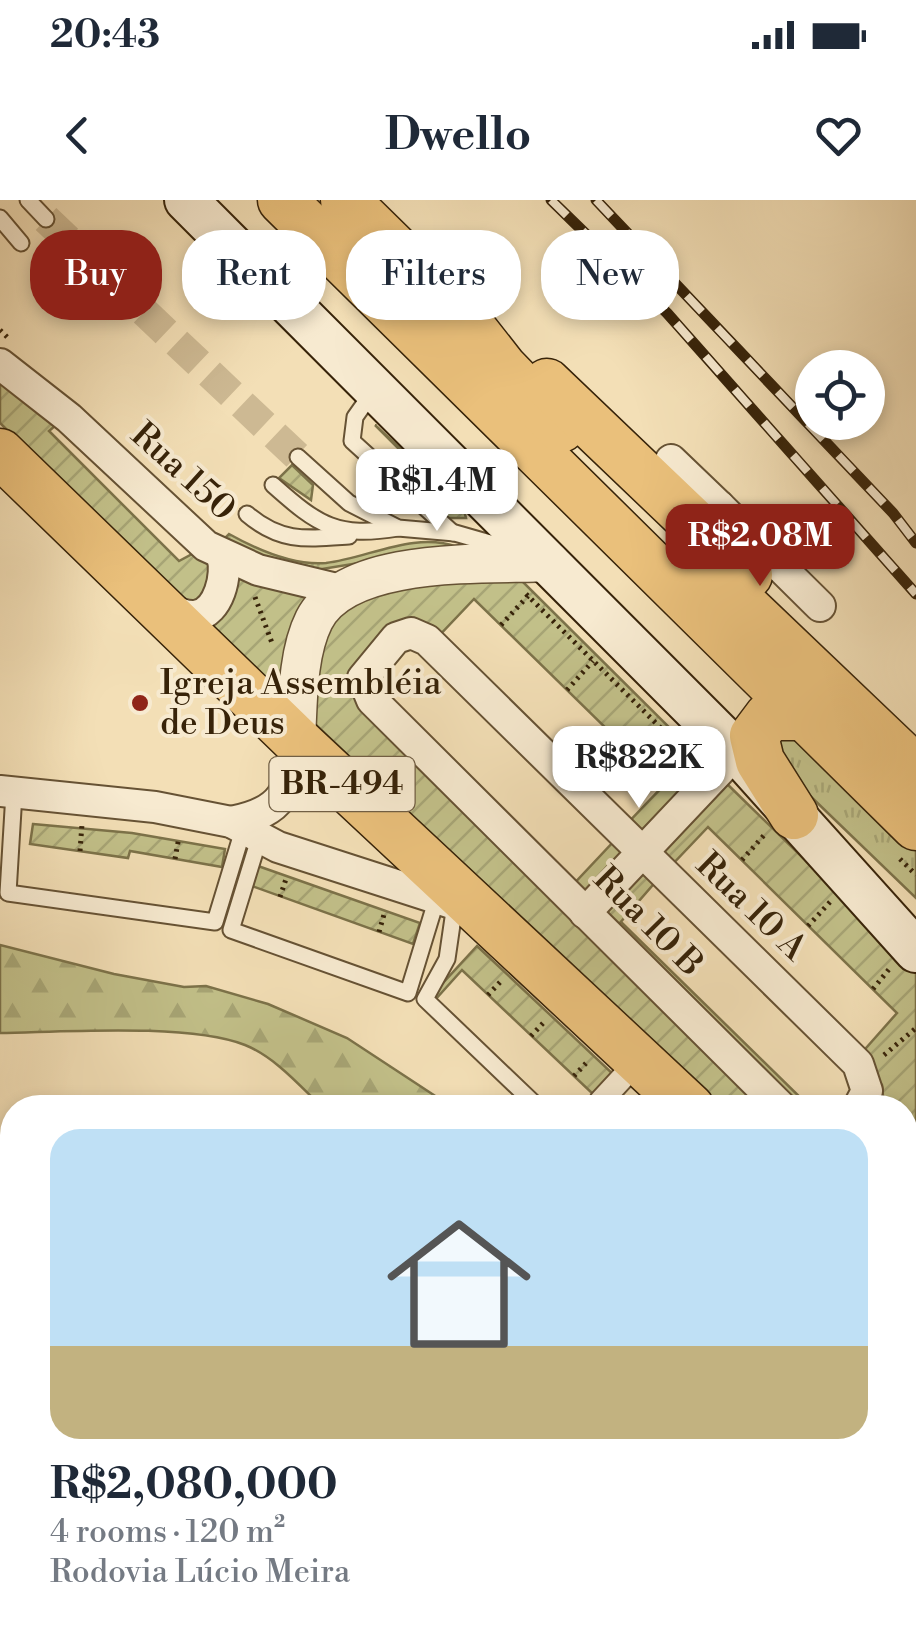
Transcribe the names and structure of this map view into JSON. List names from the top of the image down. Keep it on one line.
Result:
{"streets":{"main road":["BR-494"],"street":["Rua 150","Rua 10 A","Rua 10 B"]},"crossings":[["Rua 10 A","Rua 10 B"]],"places":["Igreja Assembléia de Deus"],"page":{"status":"20:43","header":"Dwello","chip":["Buy","Rent","Filters","New"],"price":["R$1.4M","R$2.08M","R$822K"],"list":[{"name":"R$2,080,000","note":"4 rooms · 120 m² · Rodovia Lúcio Meira"}]}}
